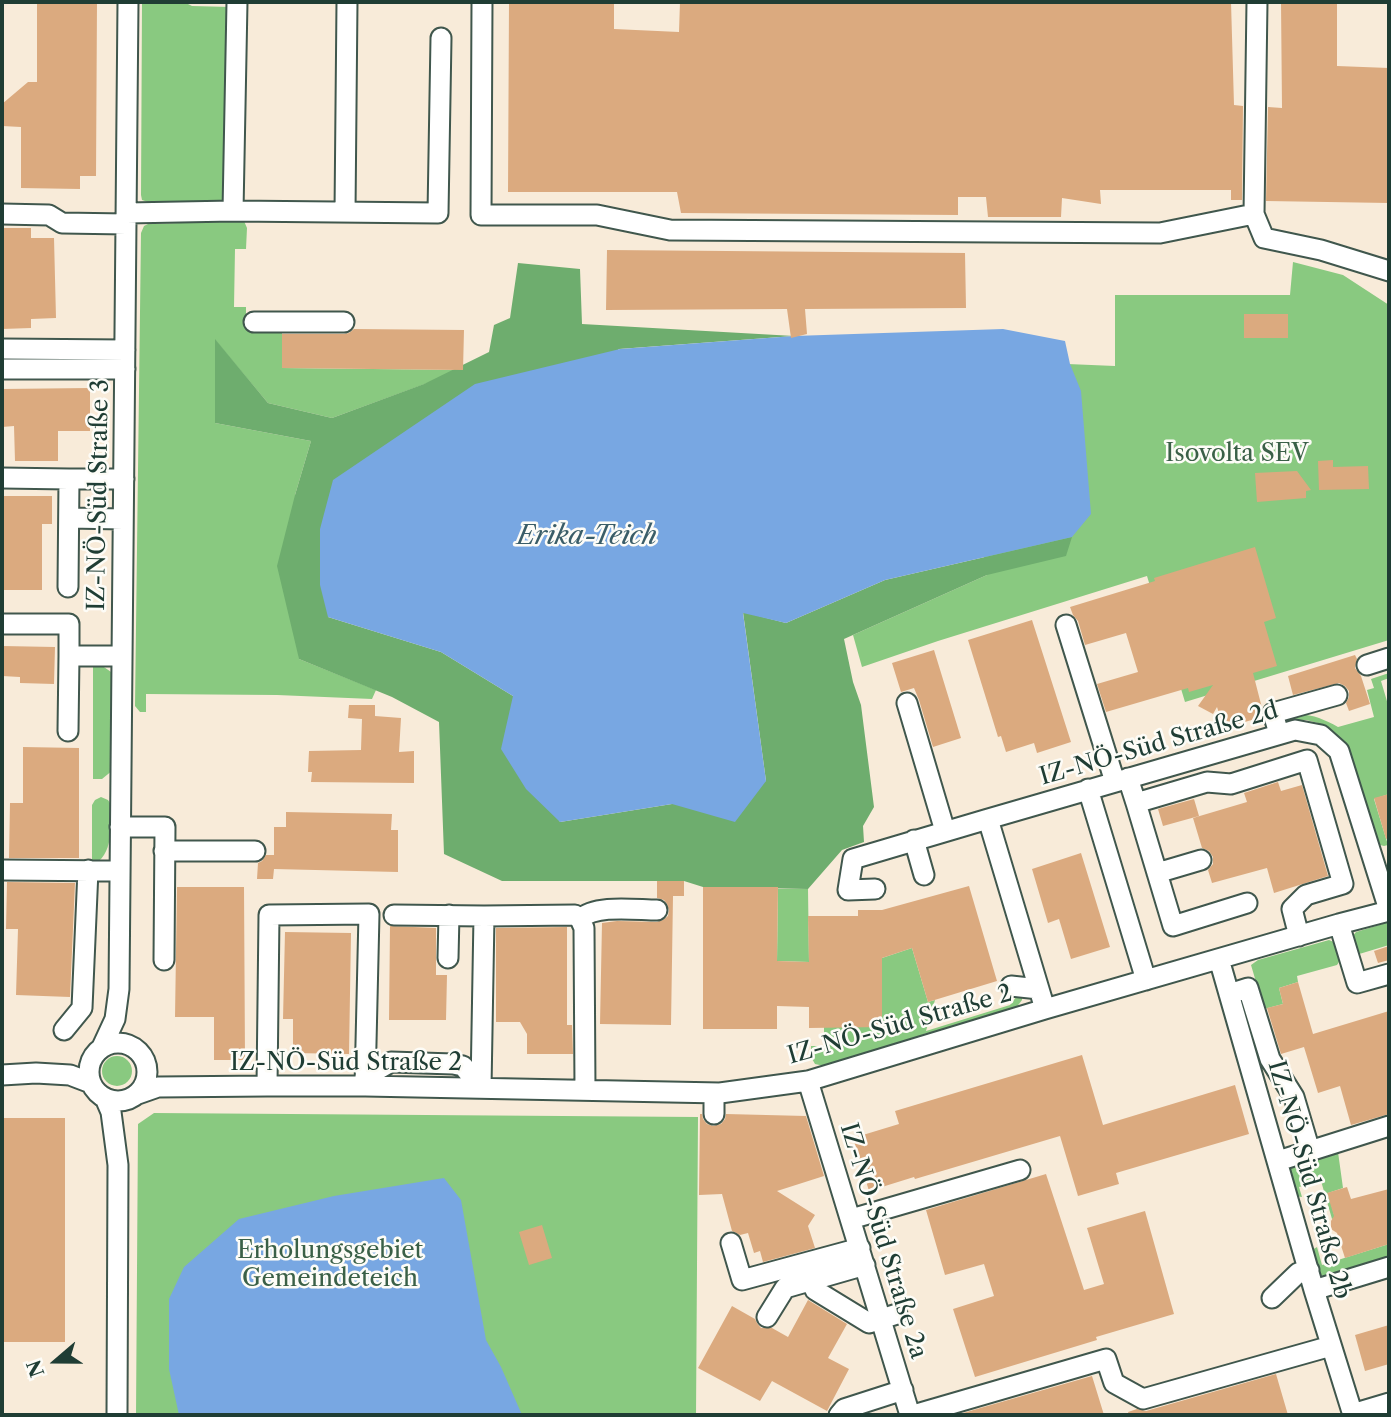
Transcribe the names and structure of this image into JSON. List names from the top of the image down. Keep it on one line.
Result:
{"streets":{"street":["IZ-NÖ-Süd Straße 3","IZ-NÖ-Süd Straße 2d","IZ-NÖ-Süd Straße 2","IZ-NÖ-Süd Straße 2b","IZ-NÖ-Süd Straße 2a"]},"crossings":[["IZ-NÖ-Süd Straße 3","IZ-NÖ-Süd Straße 2"],["IZ-NÖ-Süd Straße 2d","IZ-NÖ-Süd Straße 2"],["IZ-NÖ-Süd Straße 2","IZ-NÖ-Süd Straße 2b"],["IZ-NÖ-Süd Straße 2","IZ-NÖ-Süd Straße 2a"]],"water":["Erika-Teich"],"parks":["Isovolta SEV","Erholungsgebiet Gemeindeteich"],"north":"left"}
